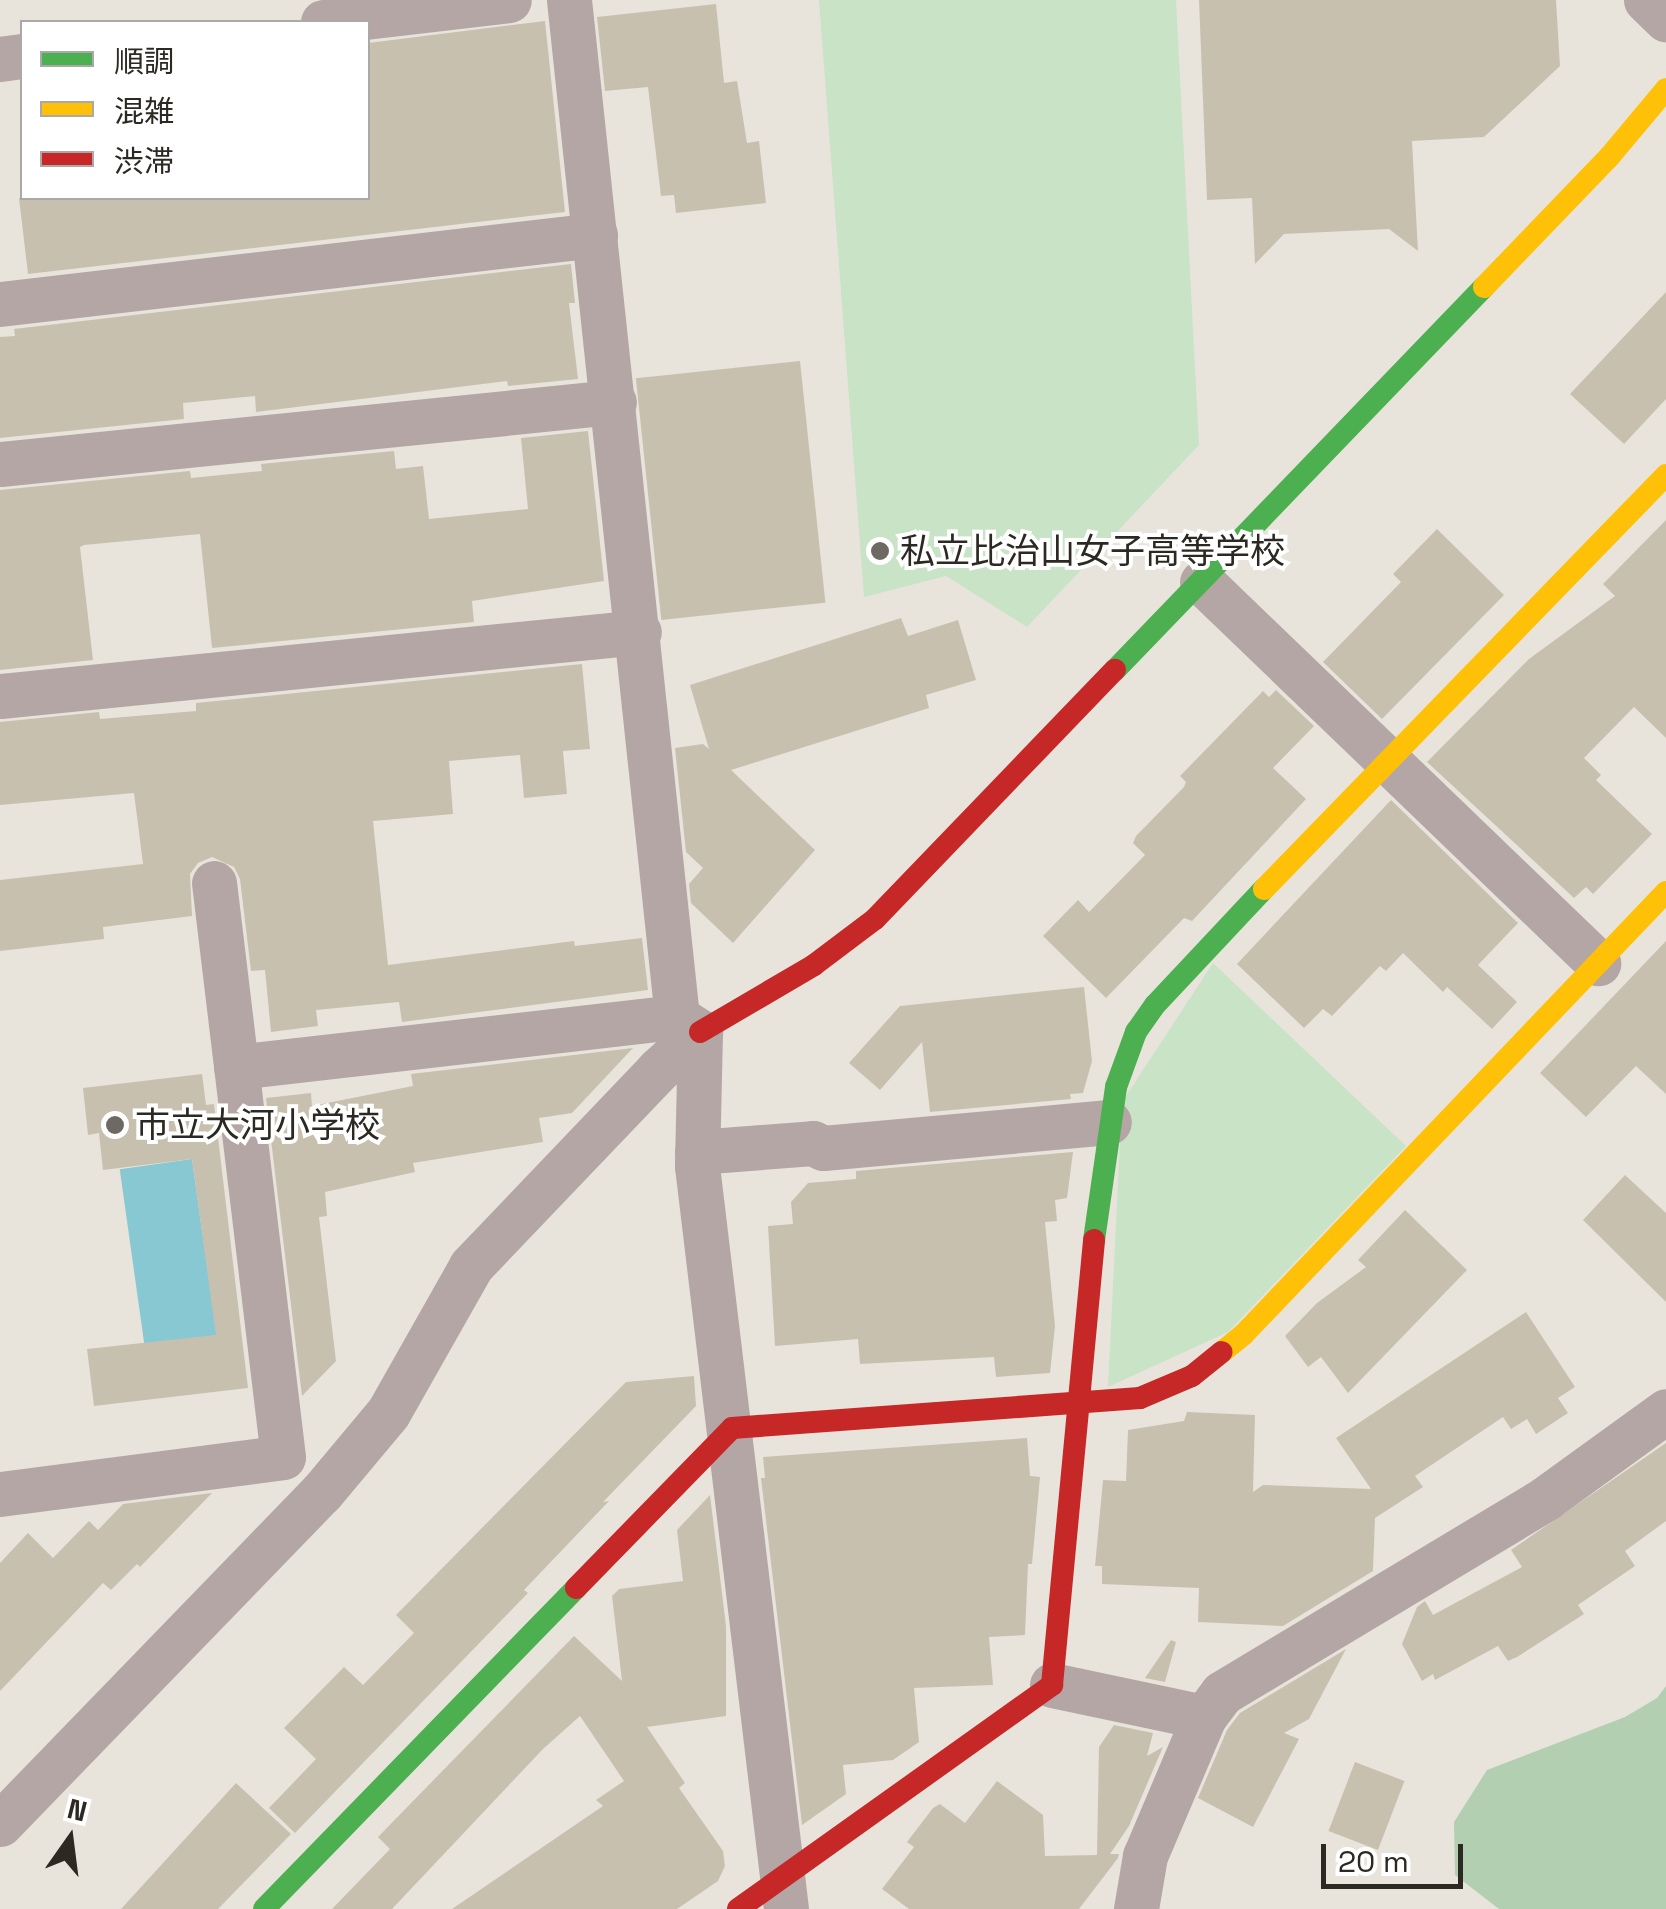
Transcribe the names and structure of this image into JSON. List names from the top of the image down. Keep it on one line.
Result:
{"places":["私立比治山女子高等学校","市立大河小学校"],"legend":["順調","混雑","渋滞"],"scale_bar":"20 m","north":"top"}
